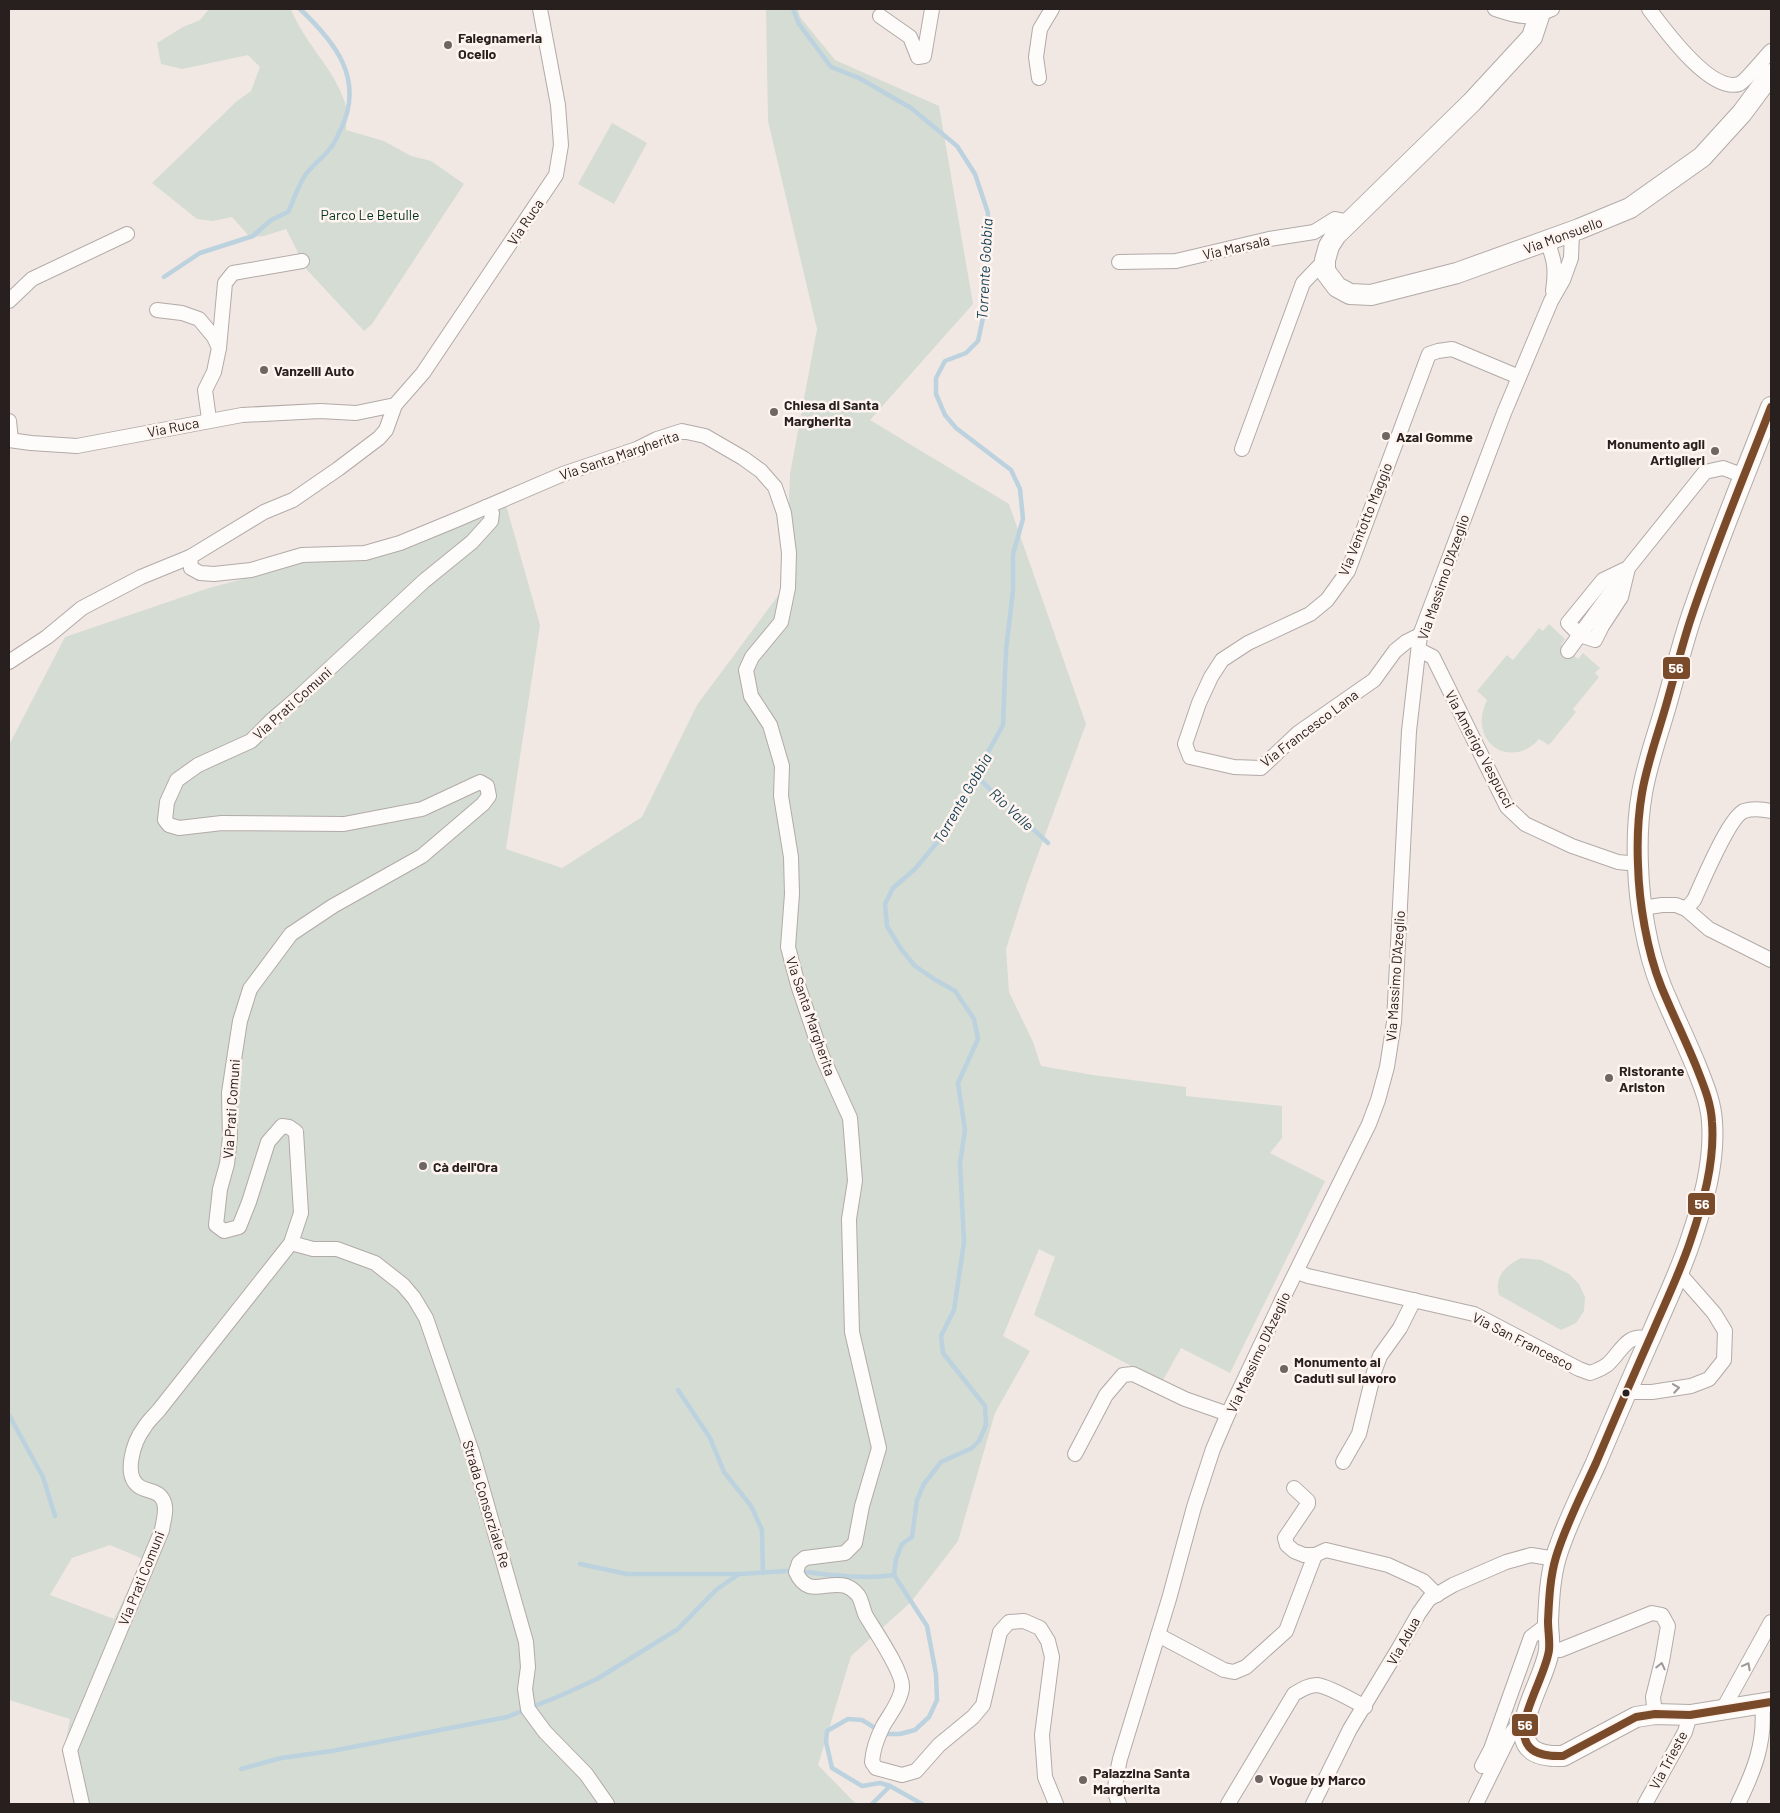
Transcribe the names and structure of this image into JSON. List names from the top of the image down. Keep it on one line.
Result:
{"streets":{"main road":["Via Monsuello"],"street":["Via Ruca","Via Marsala","Via Santa Margherita","Via Ventotto Maggio","Via Massimo D'Azeglio","Via Prati Comuni","Via Francesco Lana","Via Amerigo Vespucci","Via San Francesco","Strada Consorziale Re","Via Adua","Via Trieste"]},"crossings":[["Via Ruca","Via Santa Margherita"],["Via Monsuello","Via Massimo D'Azeglio"],["Via Santa Margherita","Via Prati Comuni"],["Via Ventotto Maggio","Via Massimo D'Azeglio"],["Via Ventotto Maggio","Via Francesco Lana"],["Via Massimo D'Azeglio","Via Francesco Lana"],["Via Massimo D'Azeglio","Via Amerigo Vespucci"],["Via Massimo D'Azeglio","Via San Francesco"],["Via Prati Comuni","Strada Consorziale Re"]],"water":["Torrente Gobbia","Rio Valle"],"parks":["Parco Le Betulle"],"places":["Falegnameria Ocello","Vanzelli Auto","Chiesa di Santa Margherita","Azal Gomme","Monumento agli Artiglieri","Ristorante Ariston","Cà dell'Ora","Monumento ai Caduti sul lavoro","Vogue by Marco","Palazzina Santa Margherita"],"lines":["transit line 56"]}
